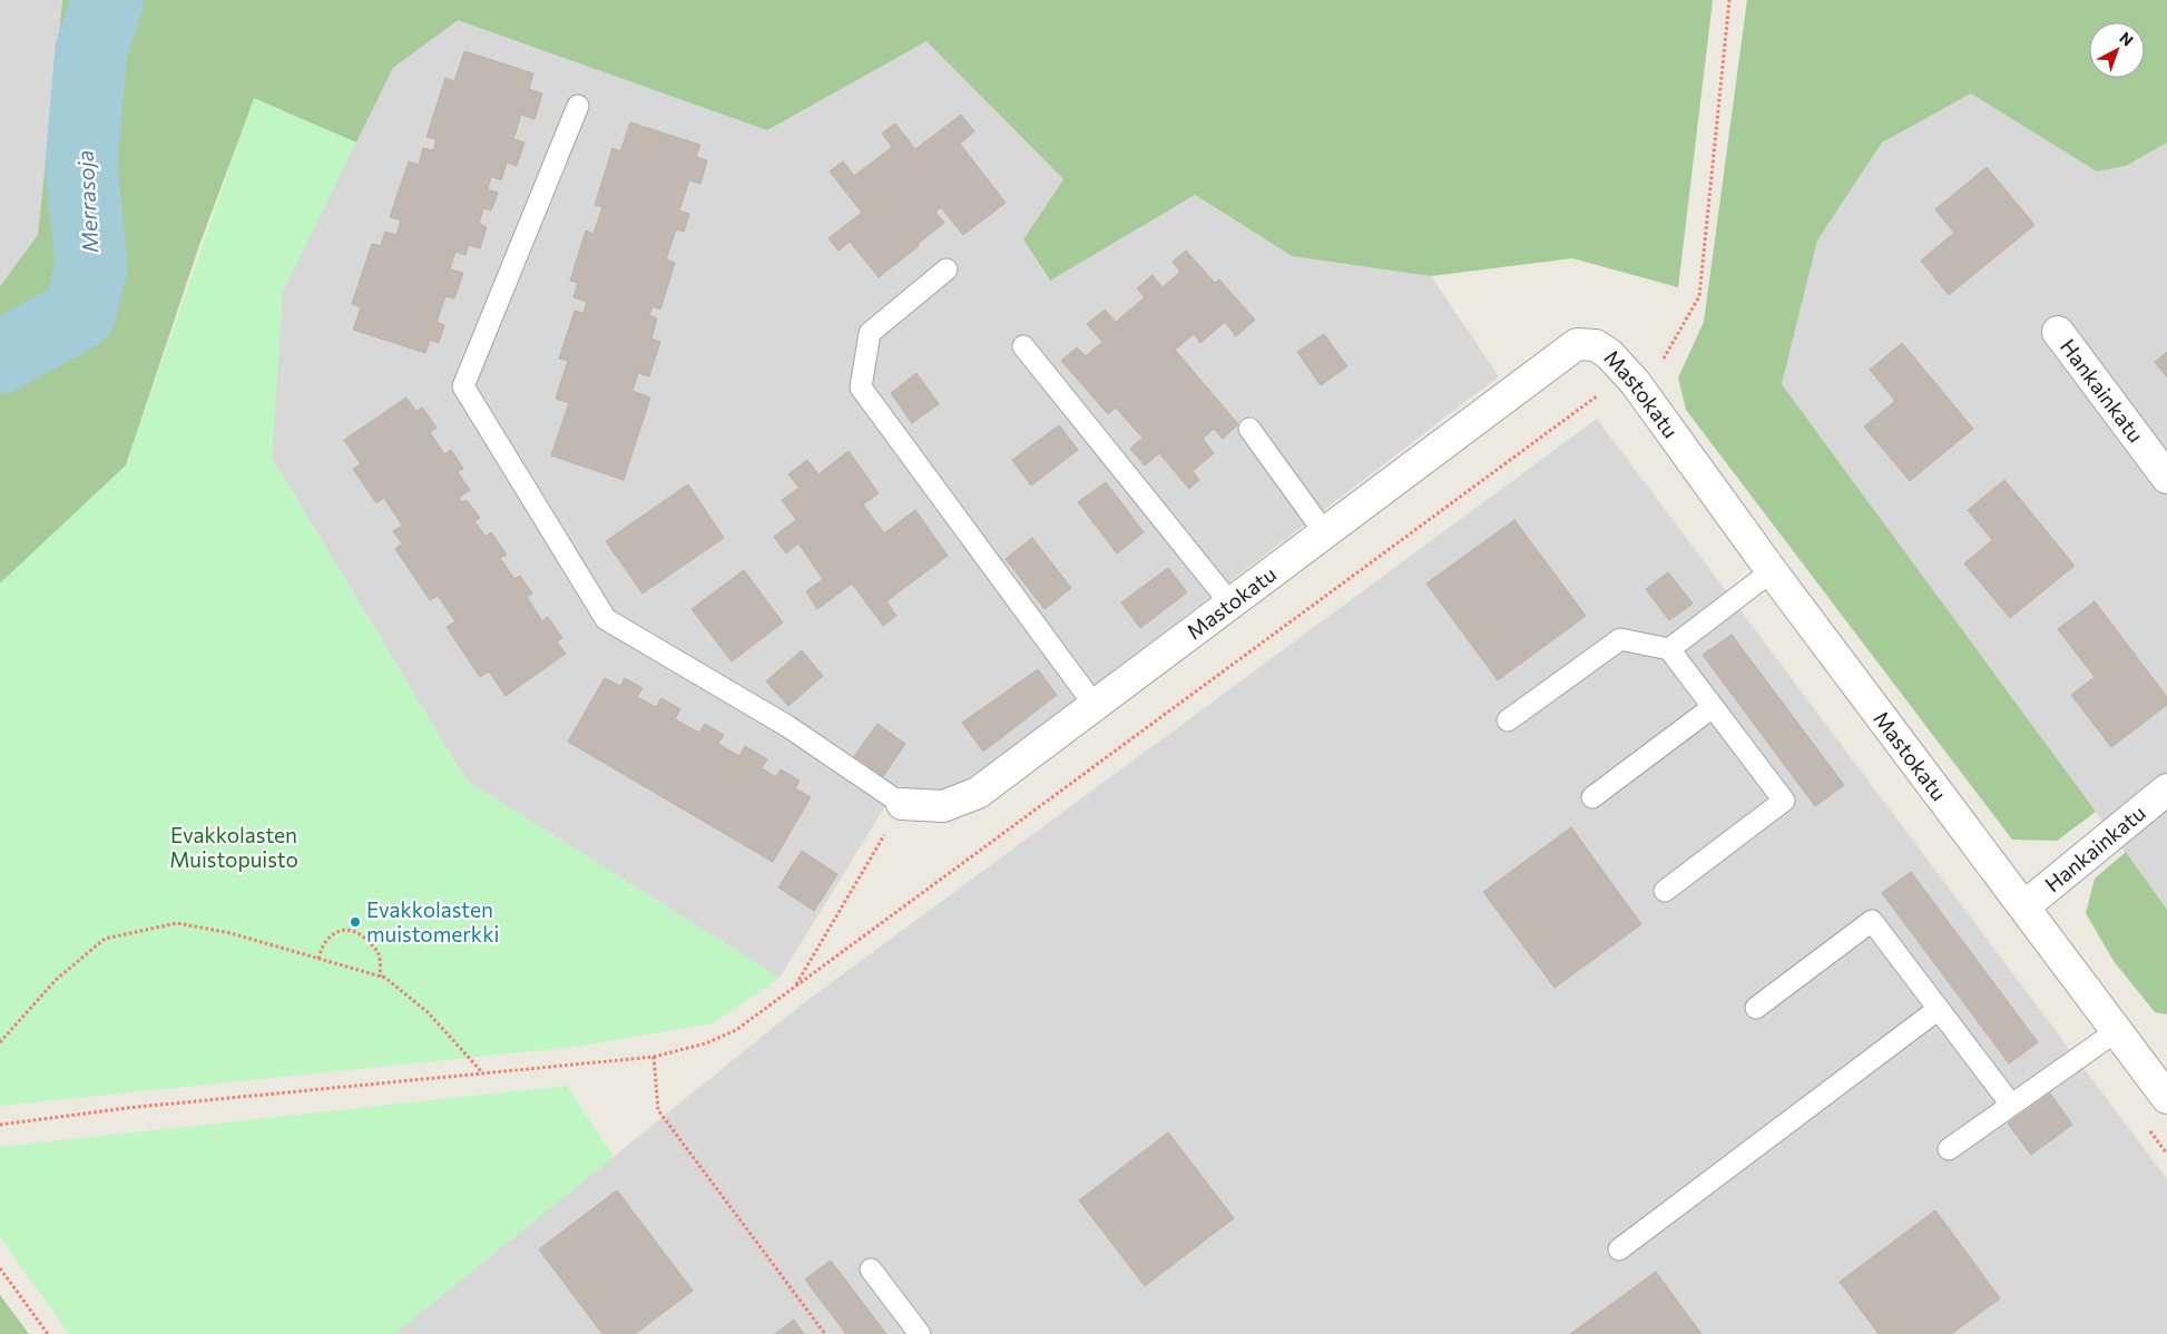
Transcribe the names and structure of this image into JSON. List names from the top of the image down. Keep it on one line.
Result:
{"streets":{"street":["Hankainkatu","Mastokatu"]},"crossings":[["Hankainkatu","Mastokatu"]],"water":["Merrasoja"],"parks":["Evakkolasten Muistopuisto"],"places":["Evakkolasten muistomerkki"],"north":"top right"}
